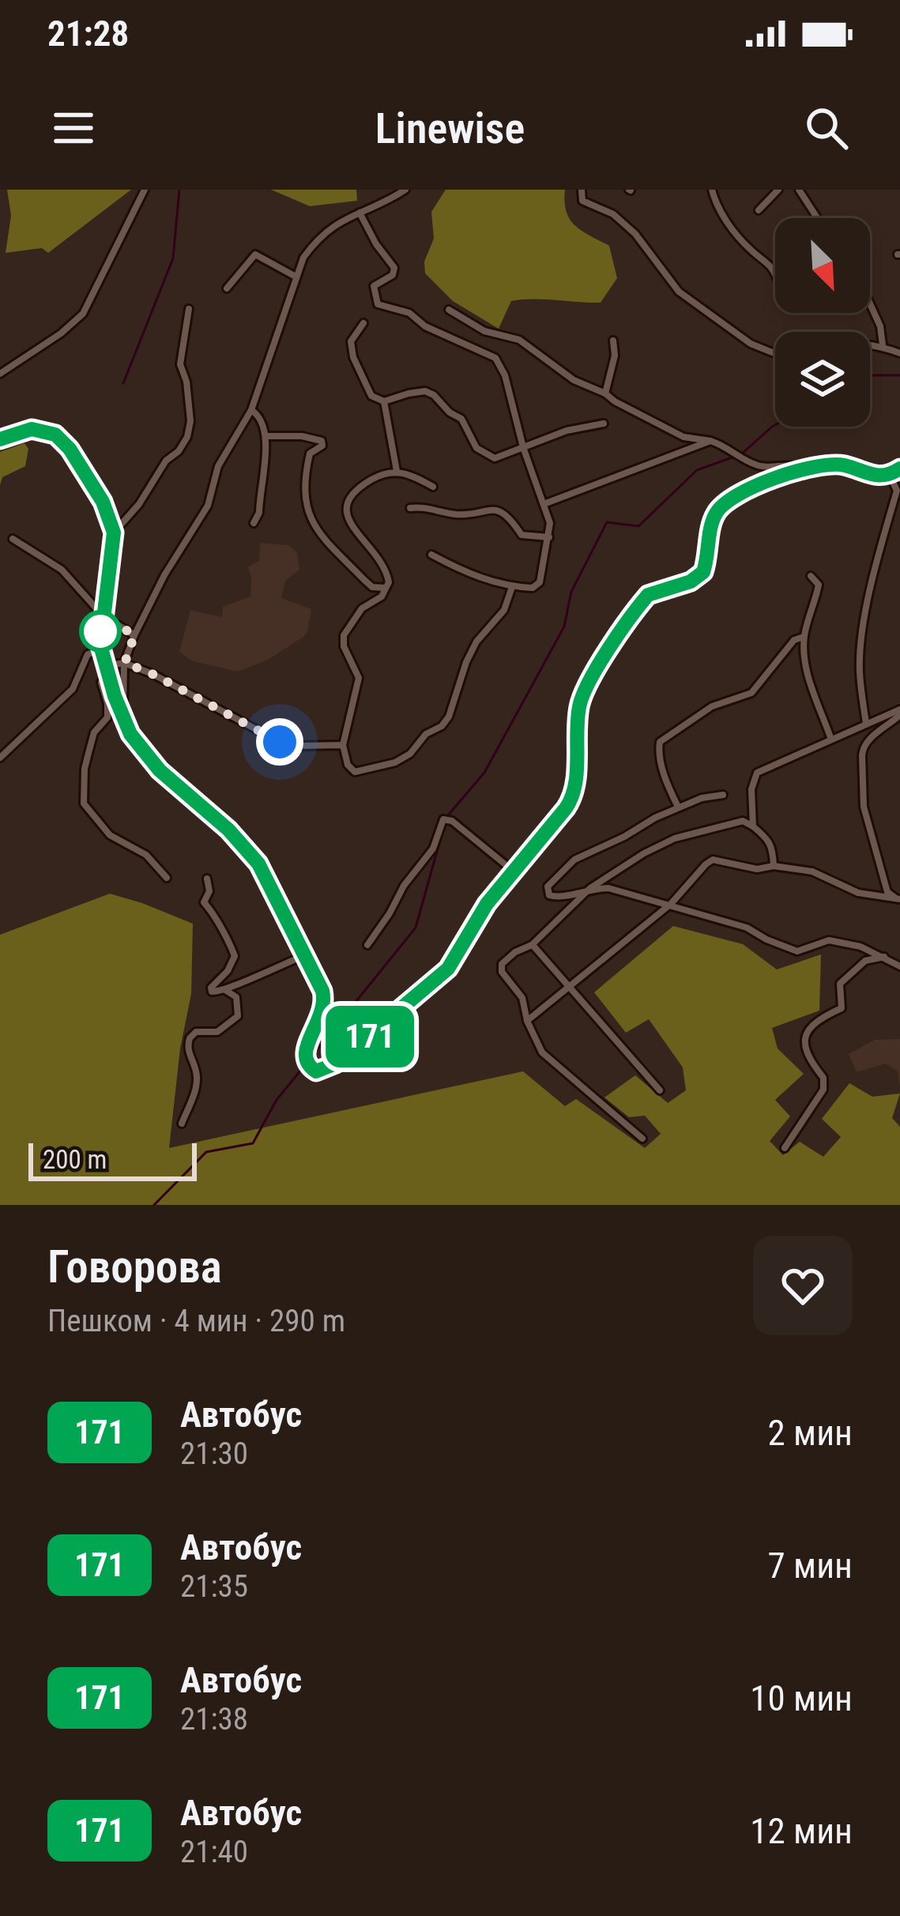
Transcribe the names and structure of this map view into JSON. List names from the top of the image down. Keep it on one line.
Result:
{"lines":["bus line 171"],"scale_bar":"200 m","north":"bottom right","page":{"status":"21:28","header":"Linewise","on_map":"171","scale":"200 m","heading":["Говорова","Пешком · 4 мин · 290 m"],"list":[{"mark":"171","name":"Автобус","note":"21:30","value":"2 мин"},{"mark":"171","name":"Автобус","note":"21:35","value":"7 мин"},{"mark":"171","name":"Автобус","note":"21:38","value":"10 мин"},{"mark":"171","name":"Автобус","note":"21:40","value":"12 мин"}]}}
